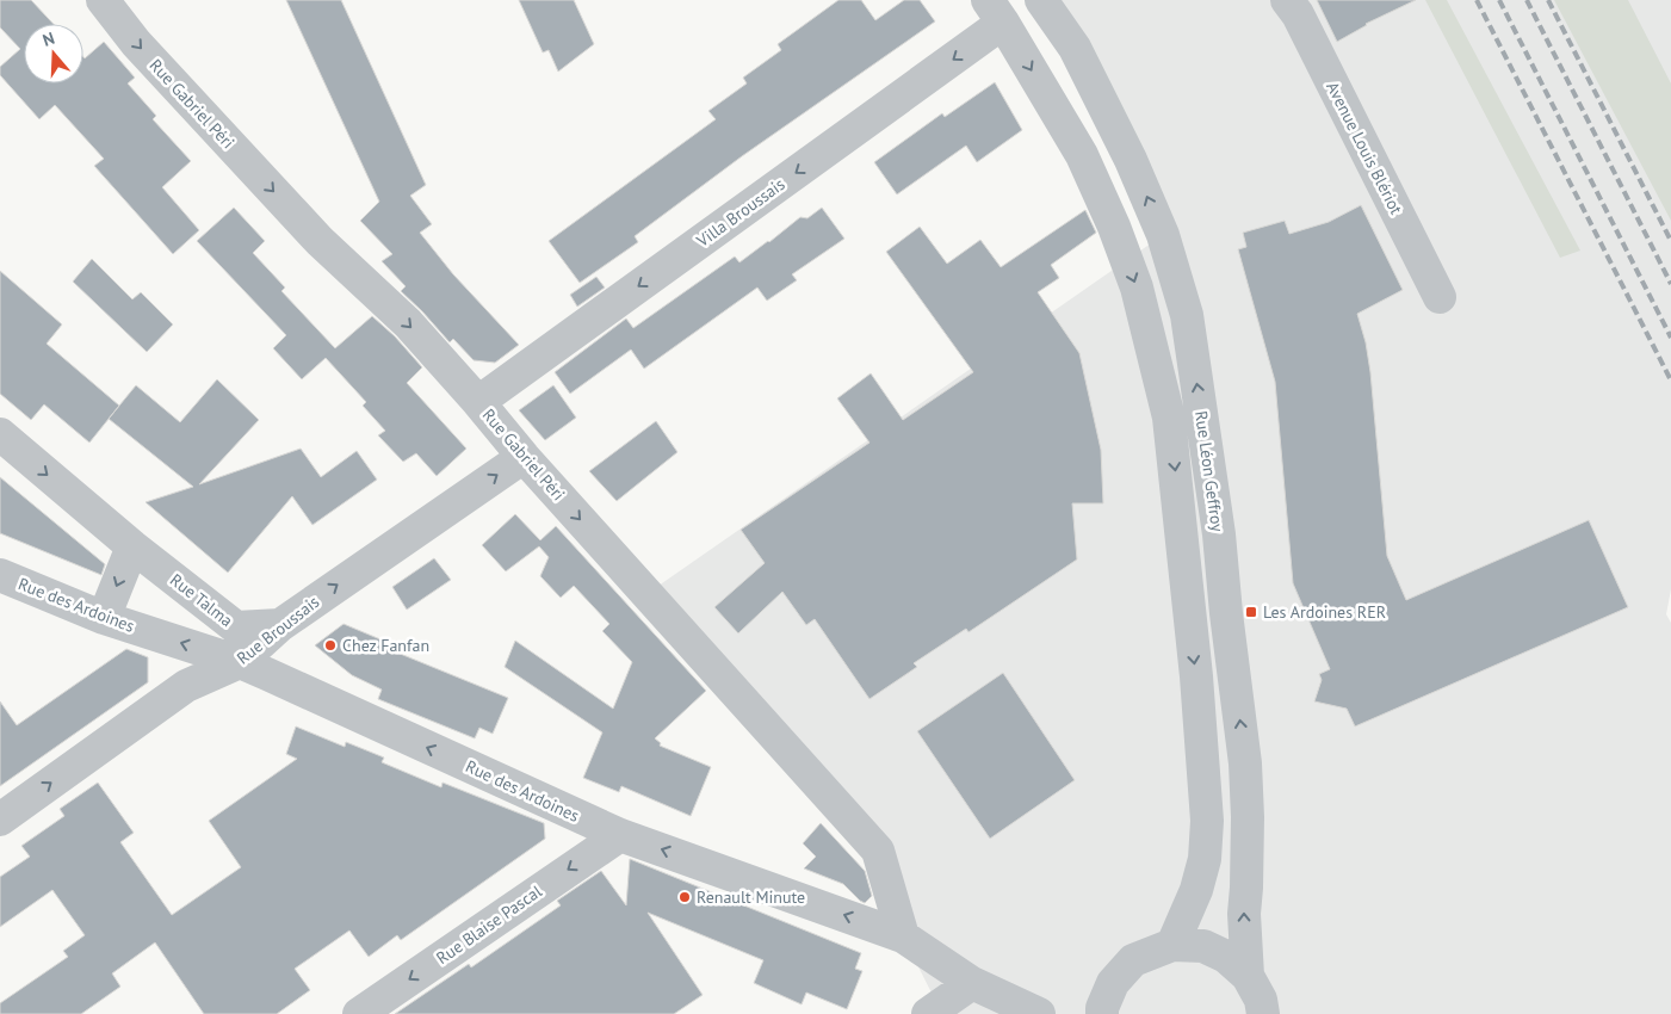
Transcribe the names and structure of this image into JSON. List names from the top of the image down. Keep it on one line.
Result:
{"streets":{"street":["Rue Gabriel Péri","Avenue Louis Blériot","Villa Broussais","Rue Léon Geffroy","Rue Talma","Rue des Ardoines","Rue Broussais","Rue Blaise Pascal"]},"crossings":[["Rue Gabriel Péri","Villa Broussais"],["Rue Gabriel Péri","Rue des Ardoines"],["Rue Gabriel Péri","Rue Broussais"],["Villa Broussais","Rue Léon Geffroy"],["Rue Talma","Rue Broussais"],["Rue des Ardoines","Rue Broussais"],["Rue des Ardoines","Rue Blaise Pascal"]],"one_way":["Rue Gabriel Péri","Villa Broussais","Rue Talma","Rue des Ardoines","Rue Broussais","Rue Blaise Pascal"],"places":{"transit":["Les Ardoines RER"],"other":["Chez Fanfan","Renault Minute"]},"north":"top"}
